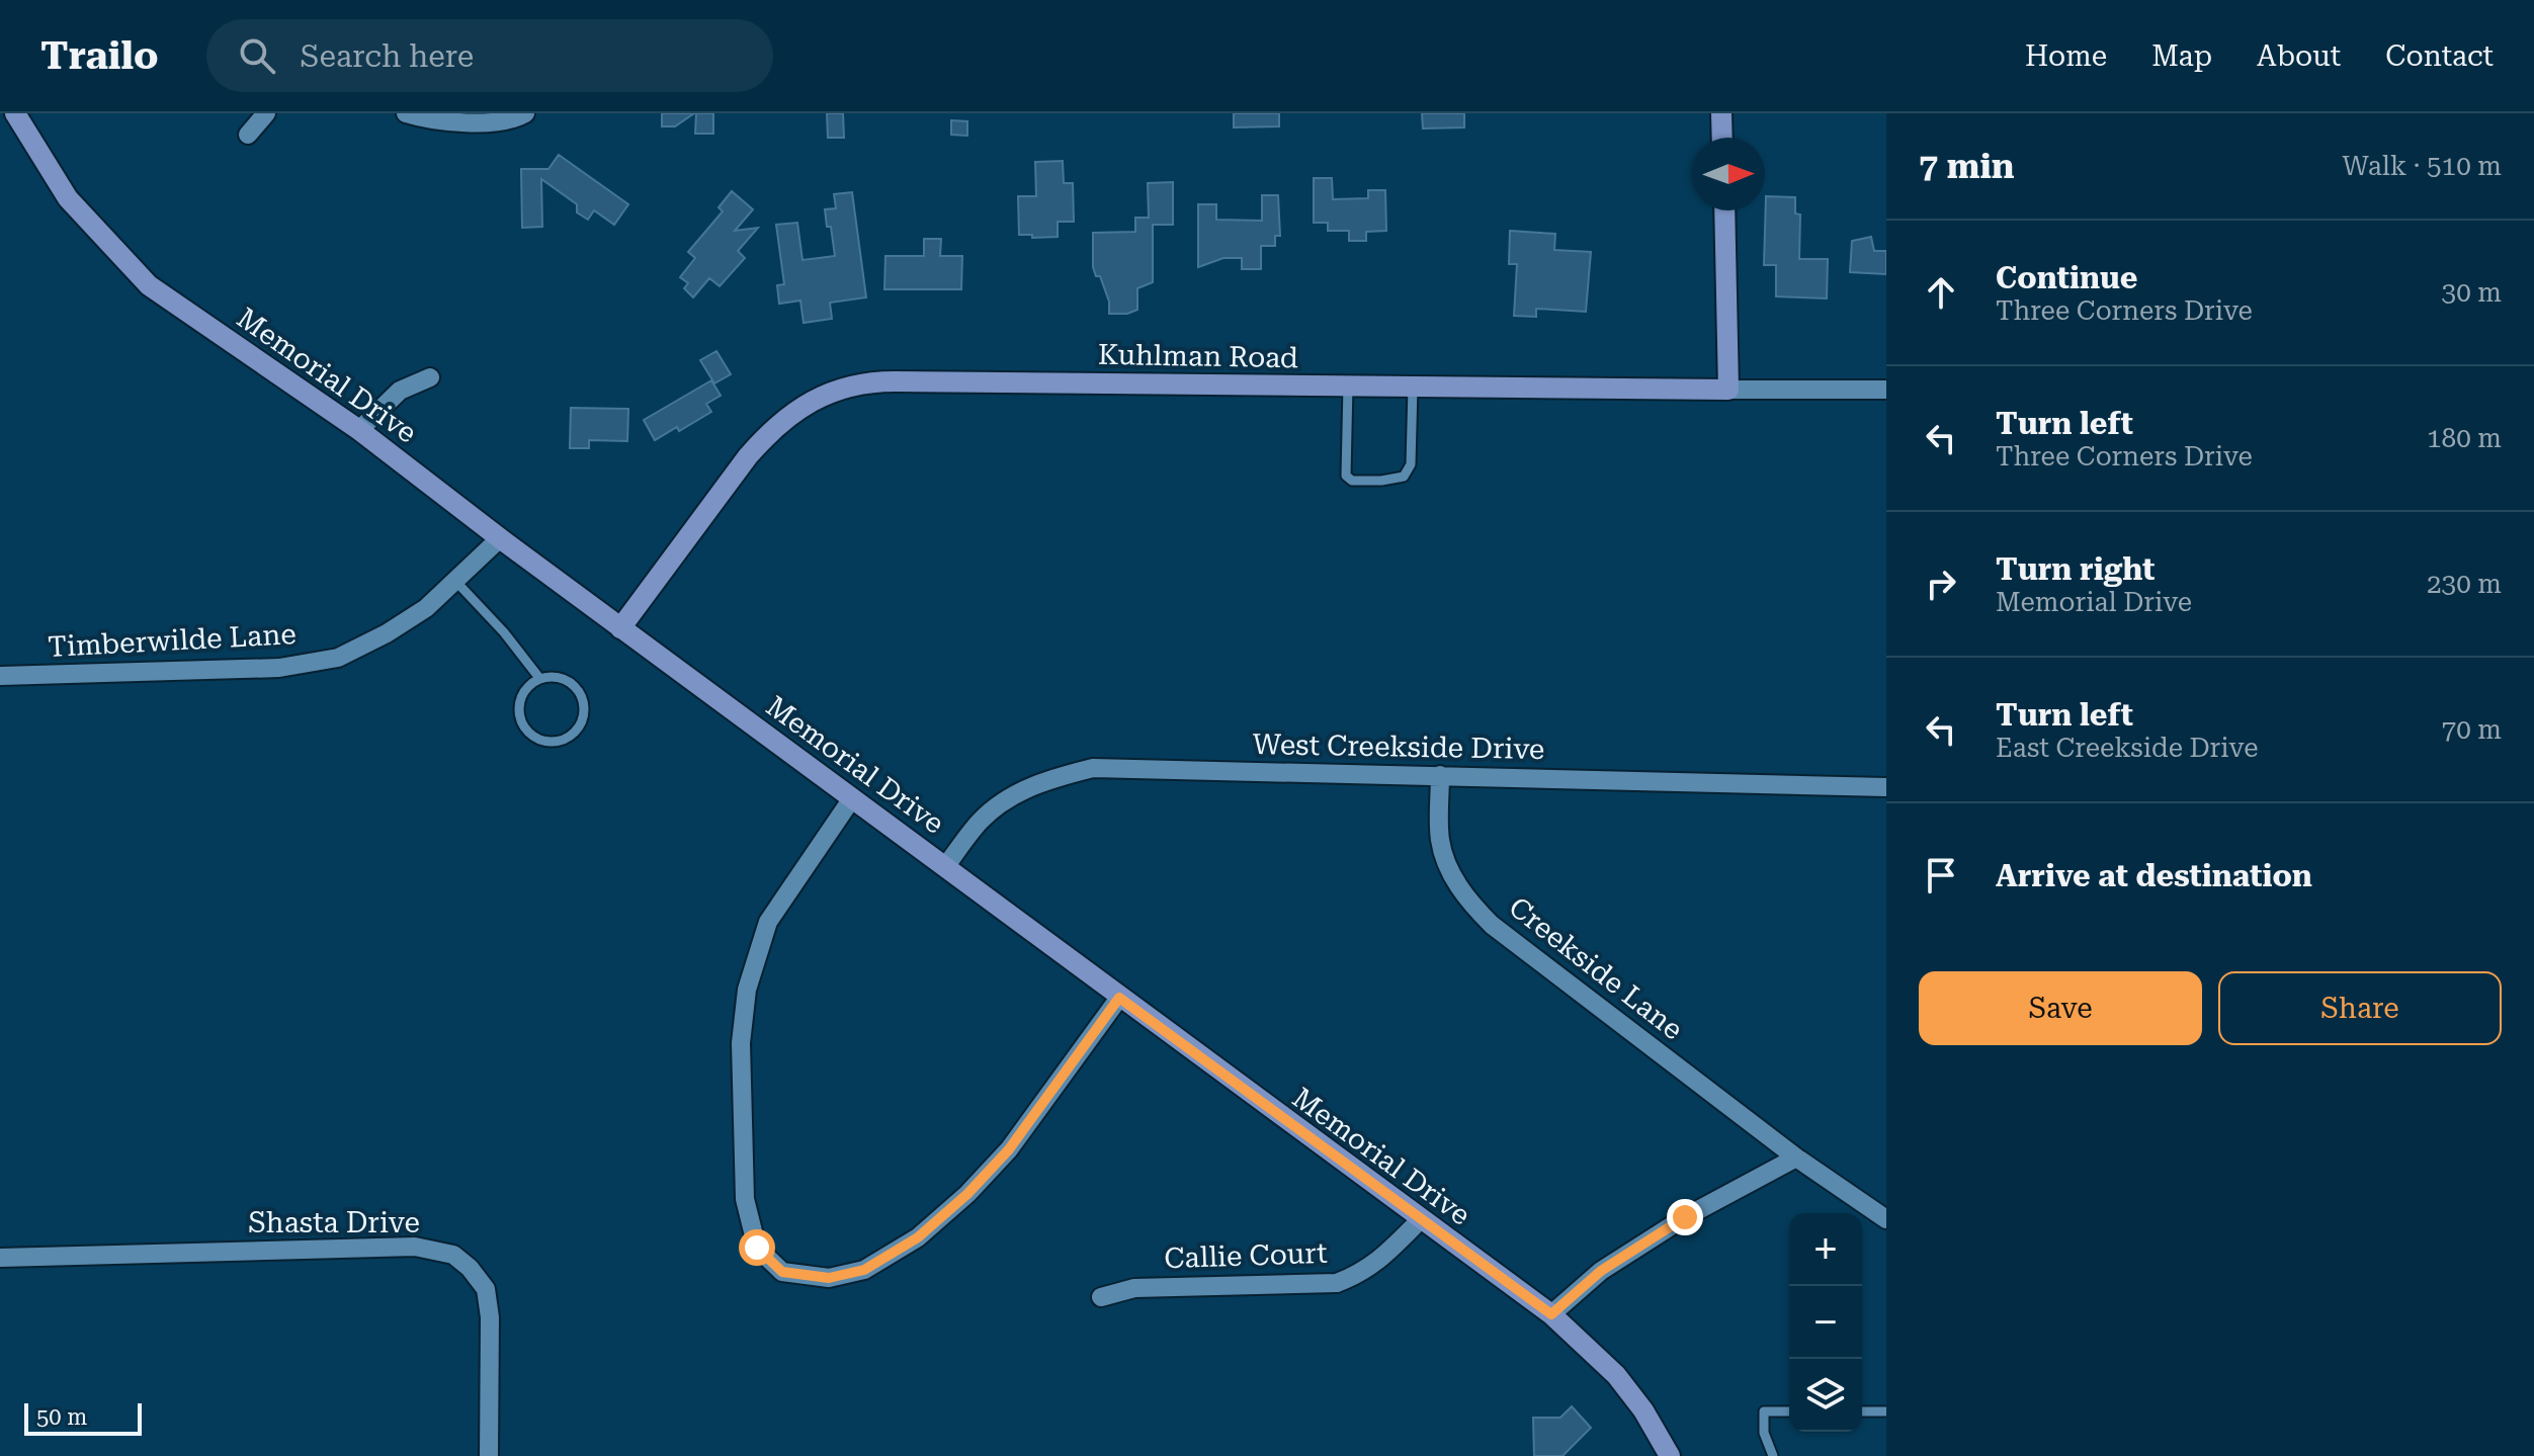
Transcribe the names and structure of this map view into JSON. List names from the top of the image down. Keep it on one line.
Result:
{"streets":{"street":["Kuhlman Road","Memorial Drive","Timberwilde Lane","West Creekside Drive","Creekside Lane","Shasta Drive","Callie Court"]},"crossings":[["Kuhlman Road","Memorial Drive"],["Memorial Drive","Timberwilde Lane"],["Memorial Drive","West Creekside Drive"],["Memorial Drive","Callie Court"],["West Creekside Drive","Creekside Lane"]],"scale_bar":"50 m","north":"right","page":{"header":"Trailo","search":"Search here","nav":["Home","Map","About","Contact"],"heading":["7 min","Walk · 510 m"],"list":[["Continue","Three Corners Drive","30 m"],["Turn left","Three Corners Drive","180 m"],["Turn right","Memorial Drive","230 m"],["Turn left","East Creekside Drive","70 m"],"Arrive at destination"],"buttons":["Save","Share"],"map_buttons":["+","−"],"scale":"50 m"}}
